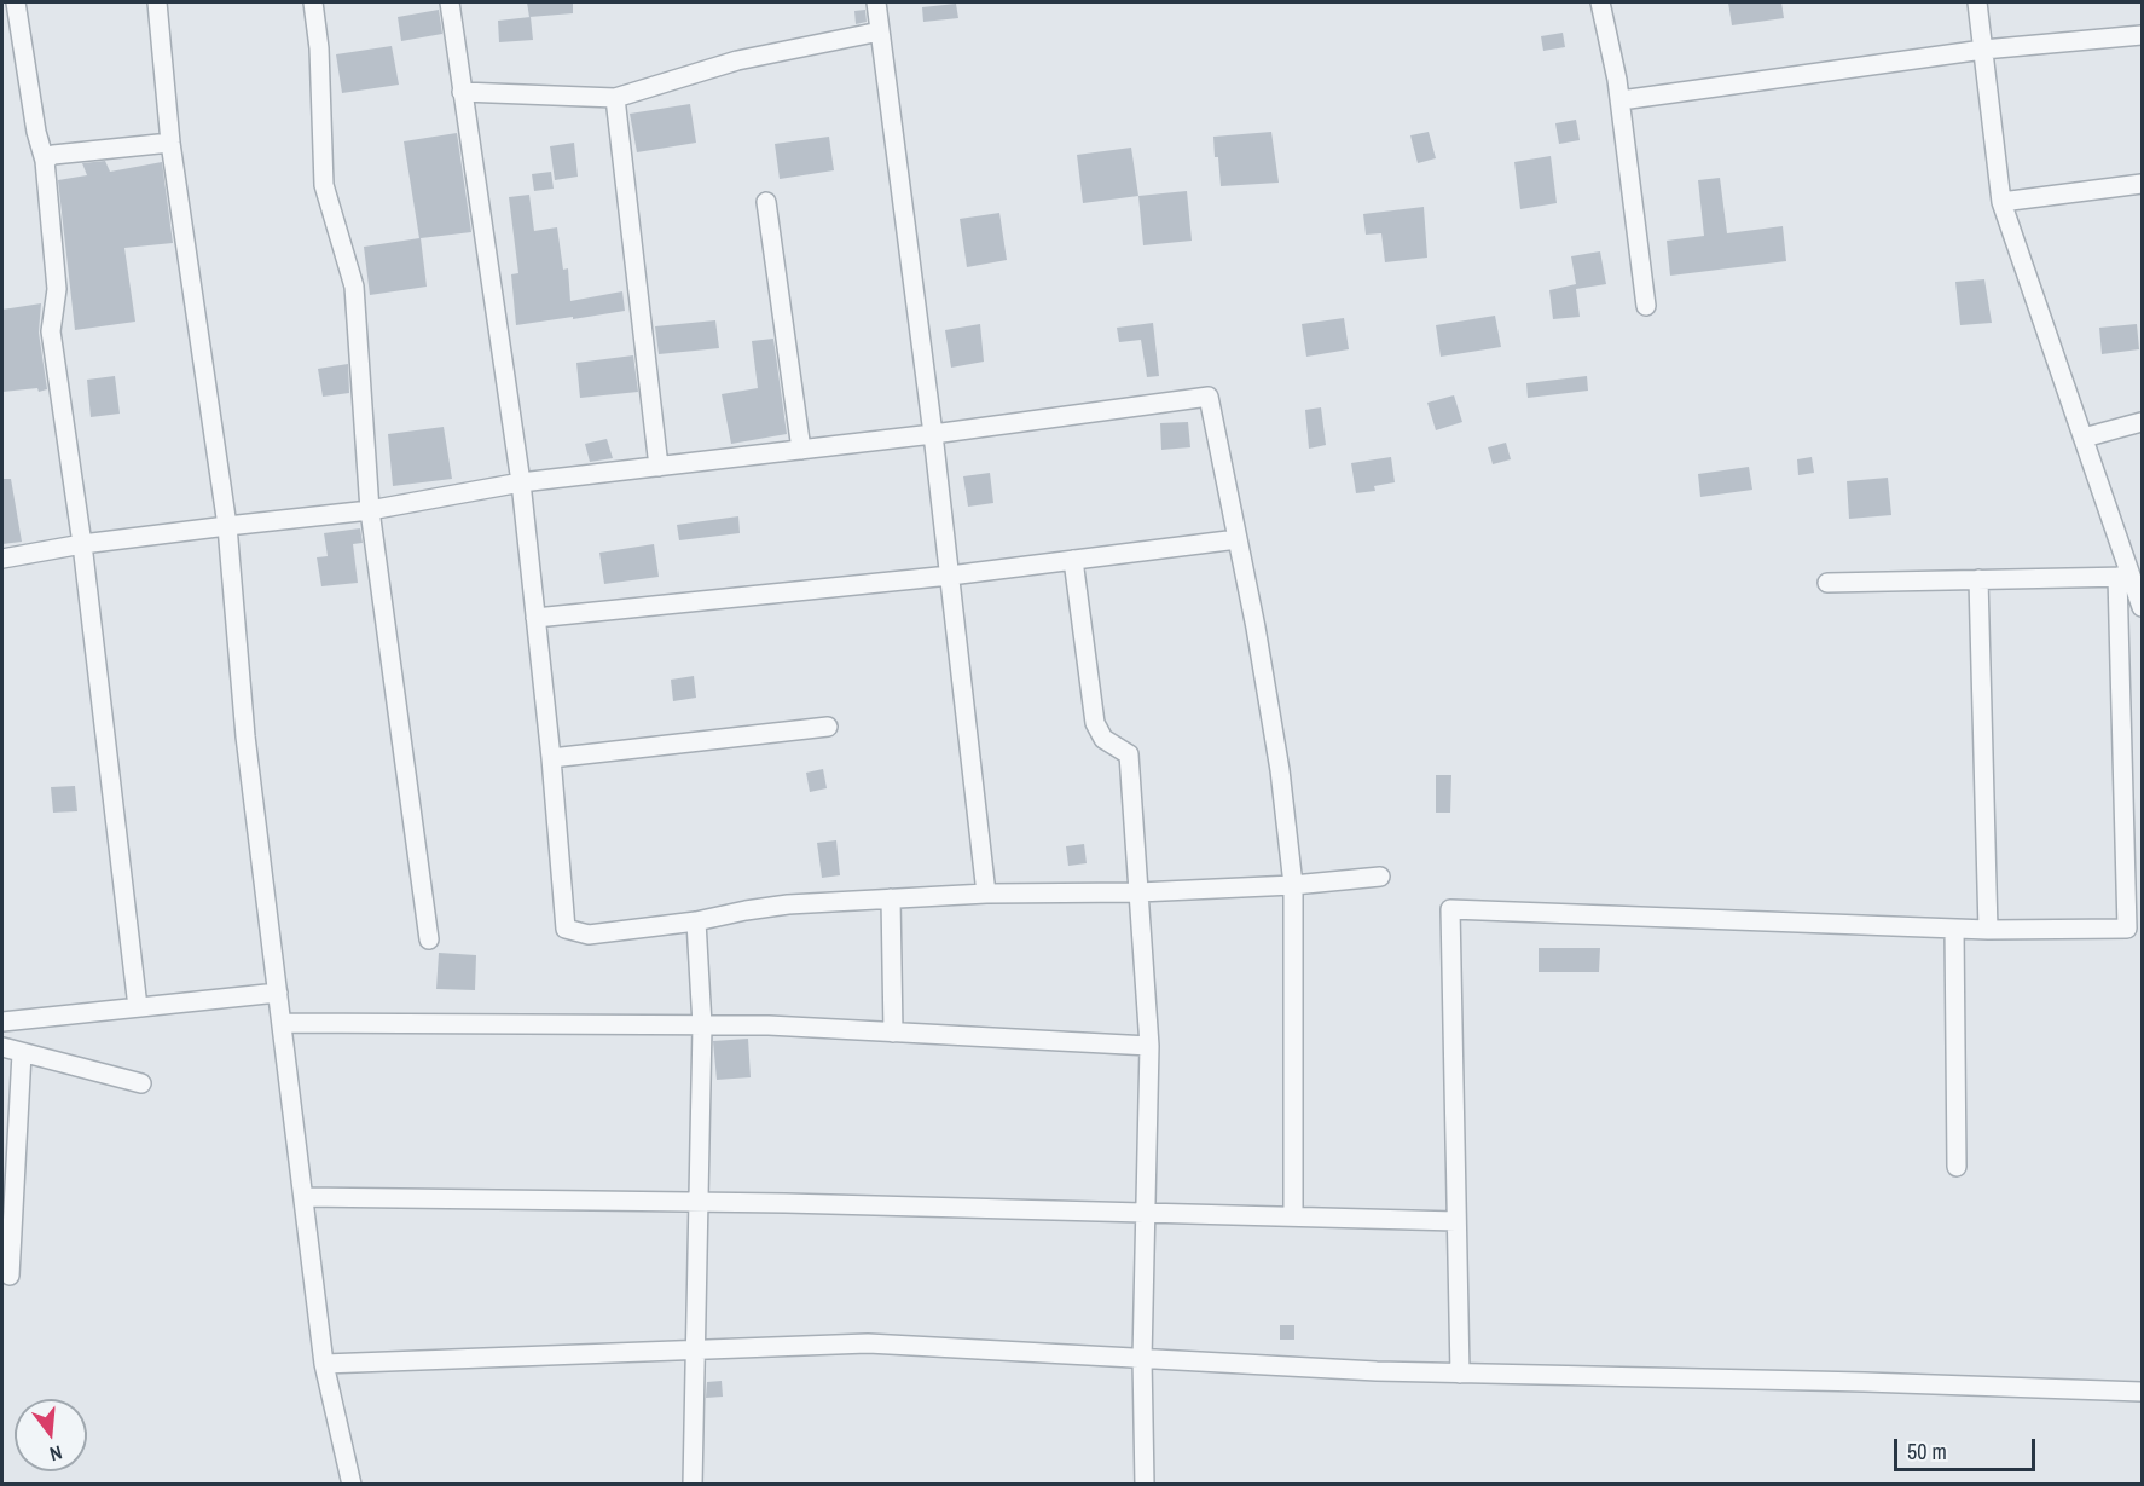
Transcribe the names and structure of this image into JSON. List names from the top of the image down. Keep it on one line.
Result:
{"scale_bar":"50 m","north":"bottom"}
